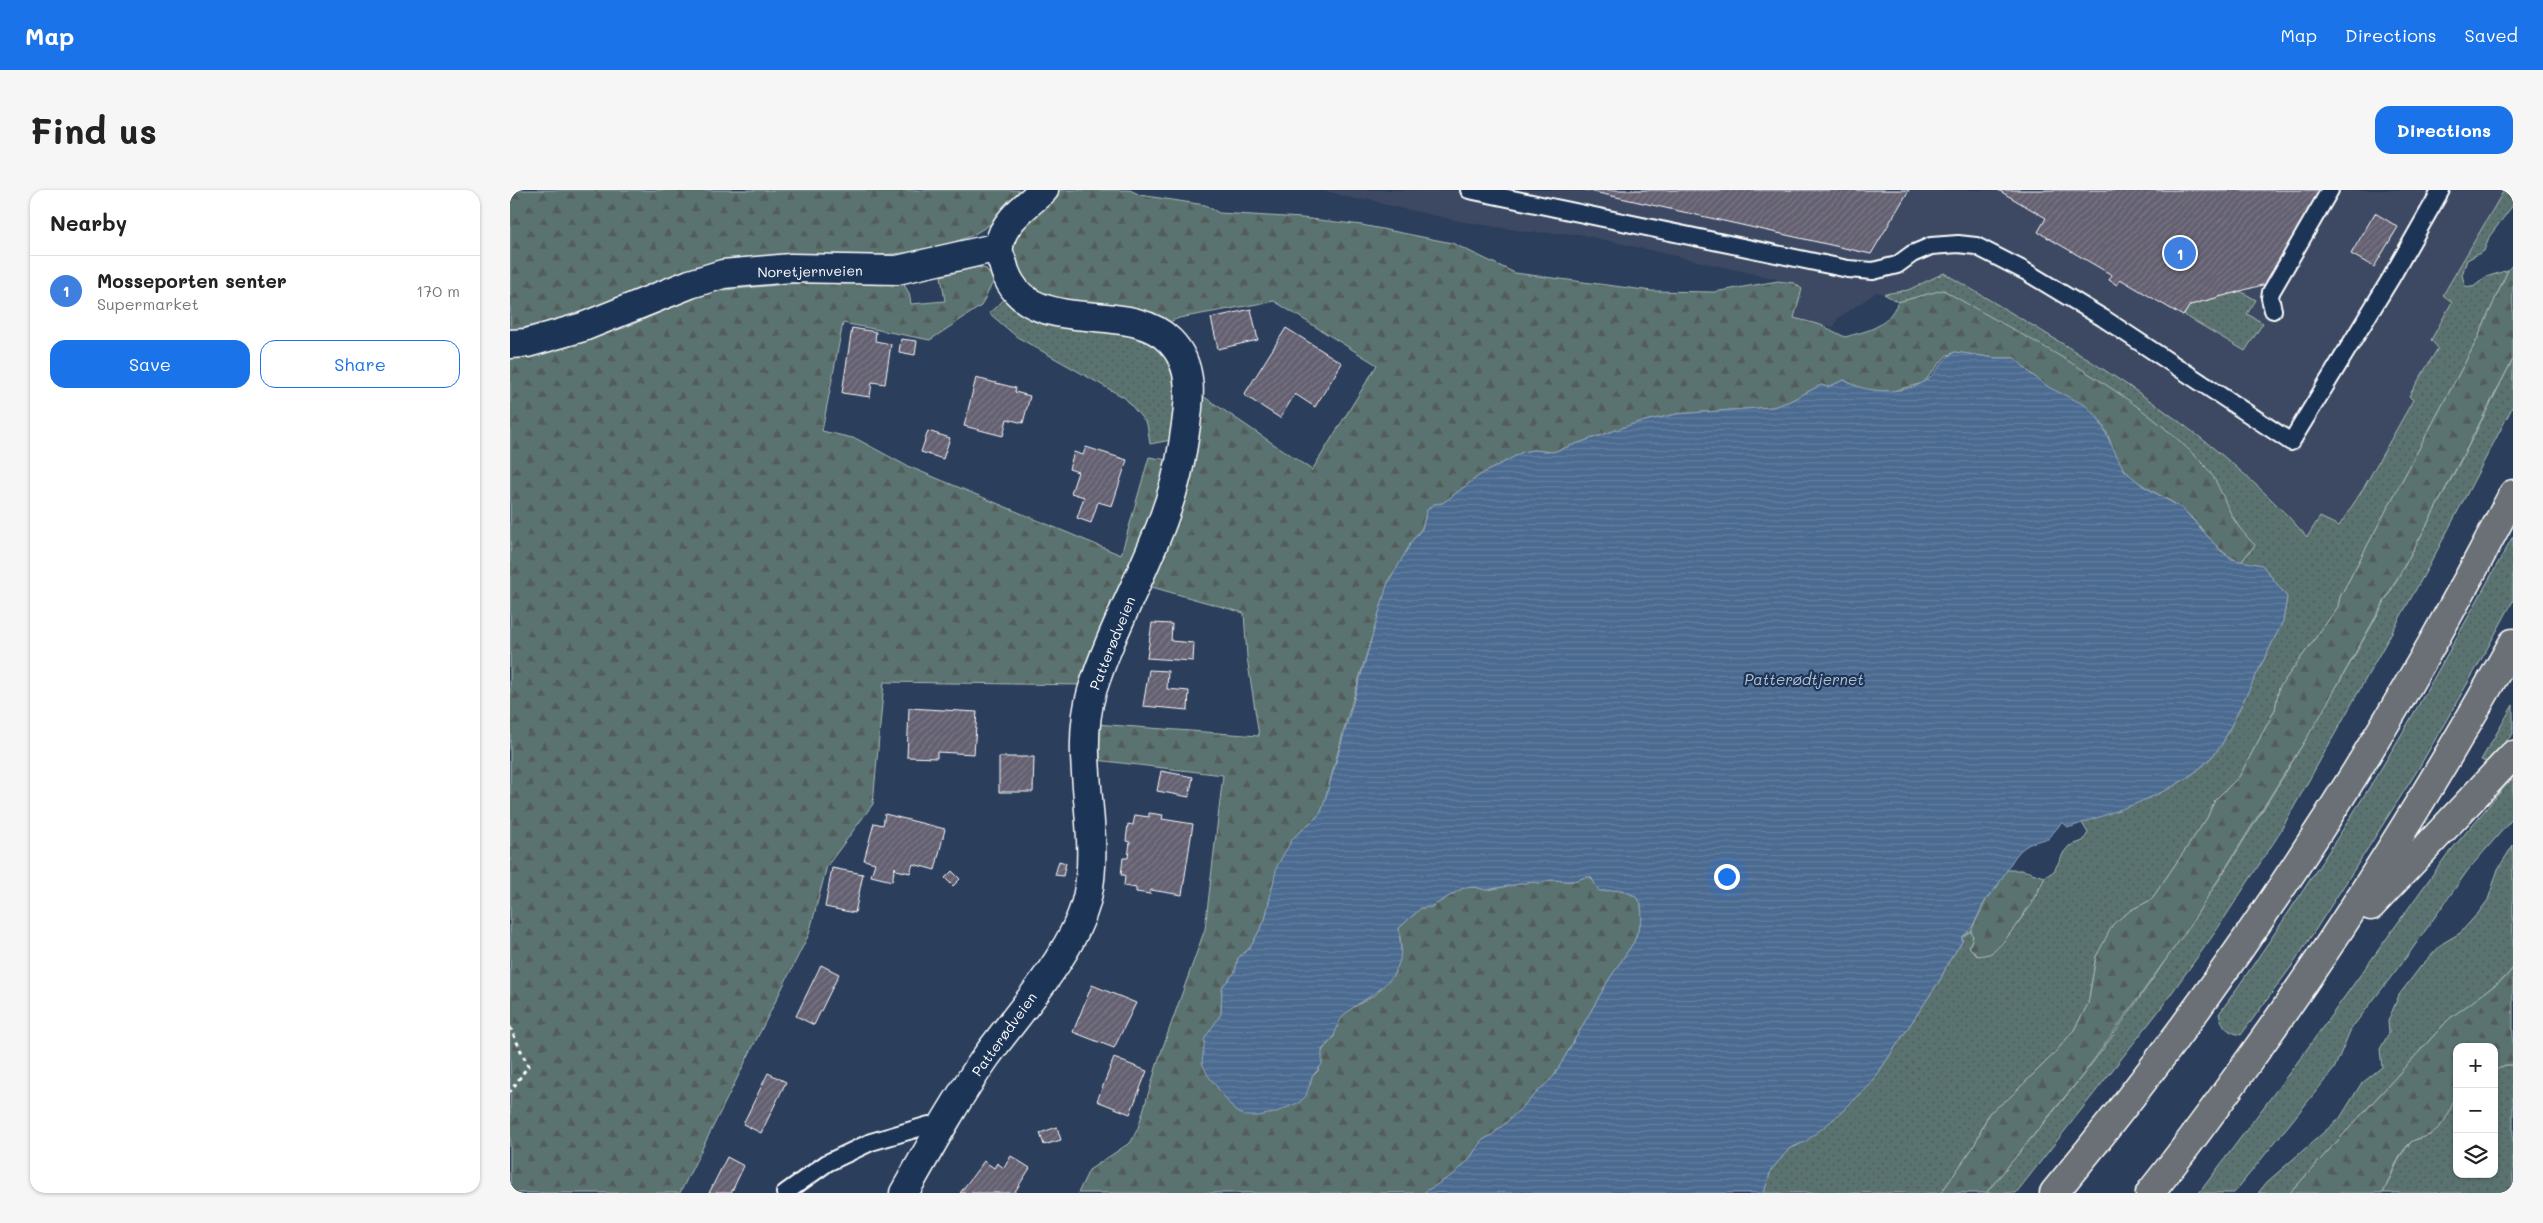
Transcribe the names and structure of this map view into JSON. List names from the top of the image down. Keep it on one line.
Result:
{"streets":{"street":["Noretjernveien","Patterødveien"]},"crossings":[["Noretjernveien","Patterødveien"]],"water":["Patterødtjernet"],"page":{"header":"Map","nav":["Map","Directions","Saved"],"buttons":["Directions",["Save","Share"]],"title":"Find us","heading":"Nearby","pins":"1","list":[{"mark":"1","name":"Mosseporten senter","note":"Supermarket","value":"170 m"}],"map_buttons":["+","−"]}}
